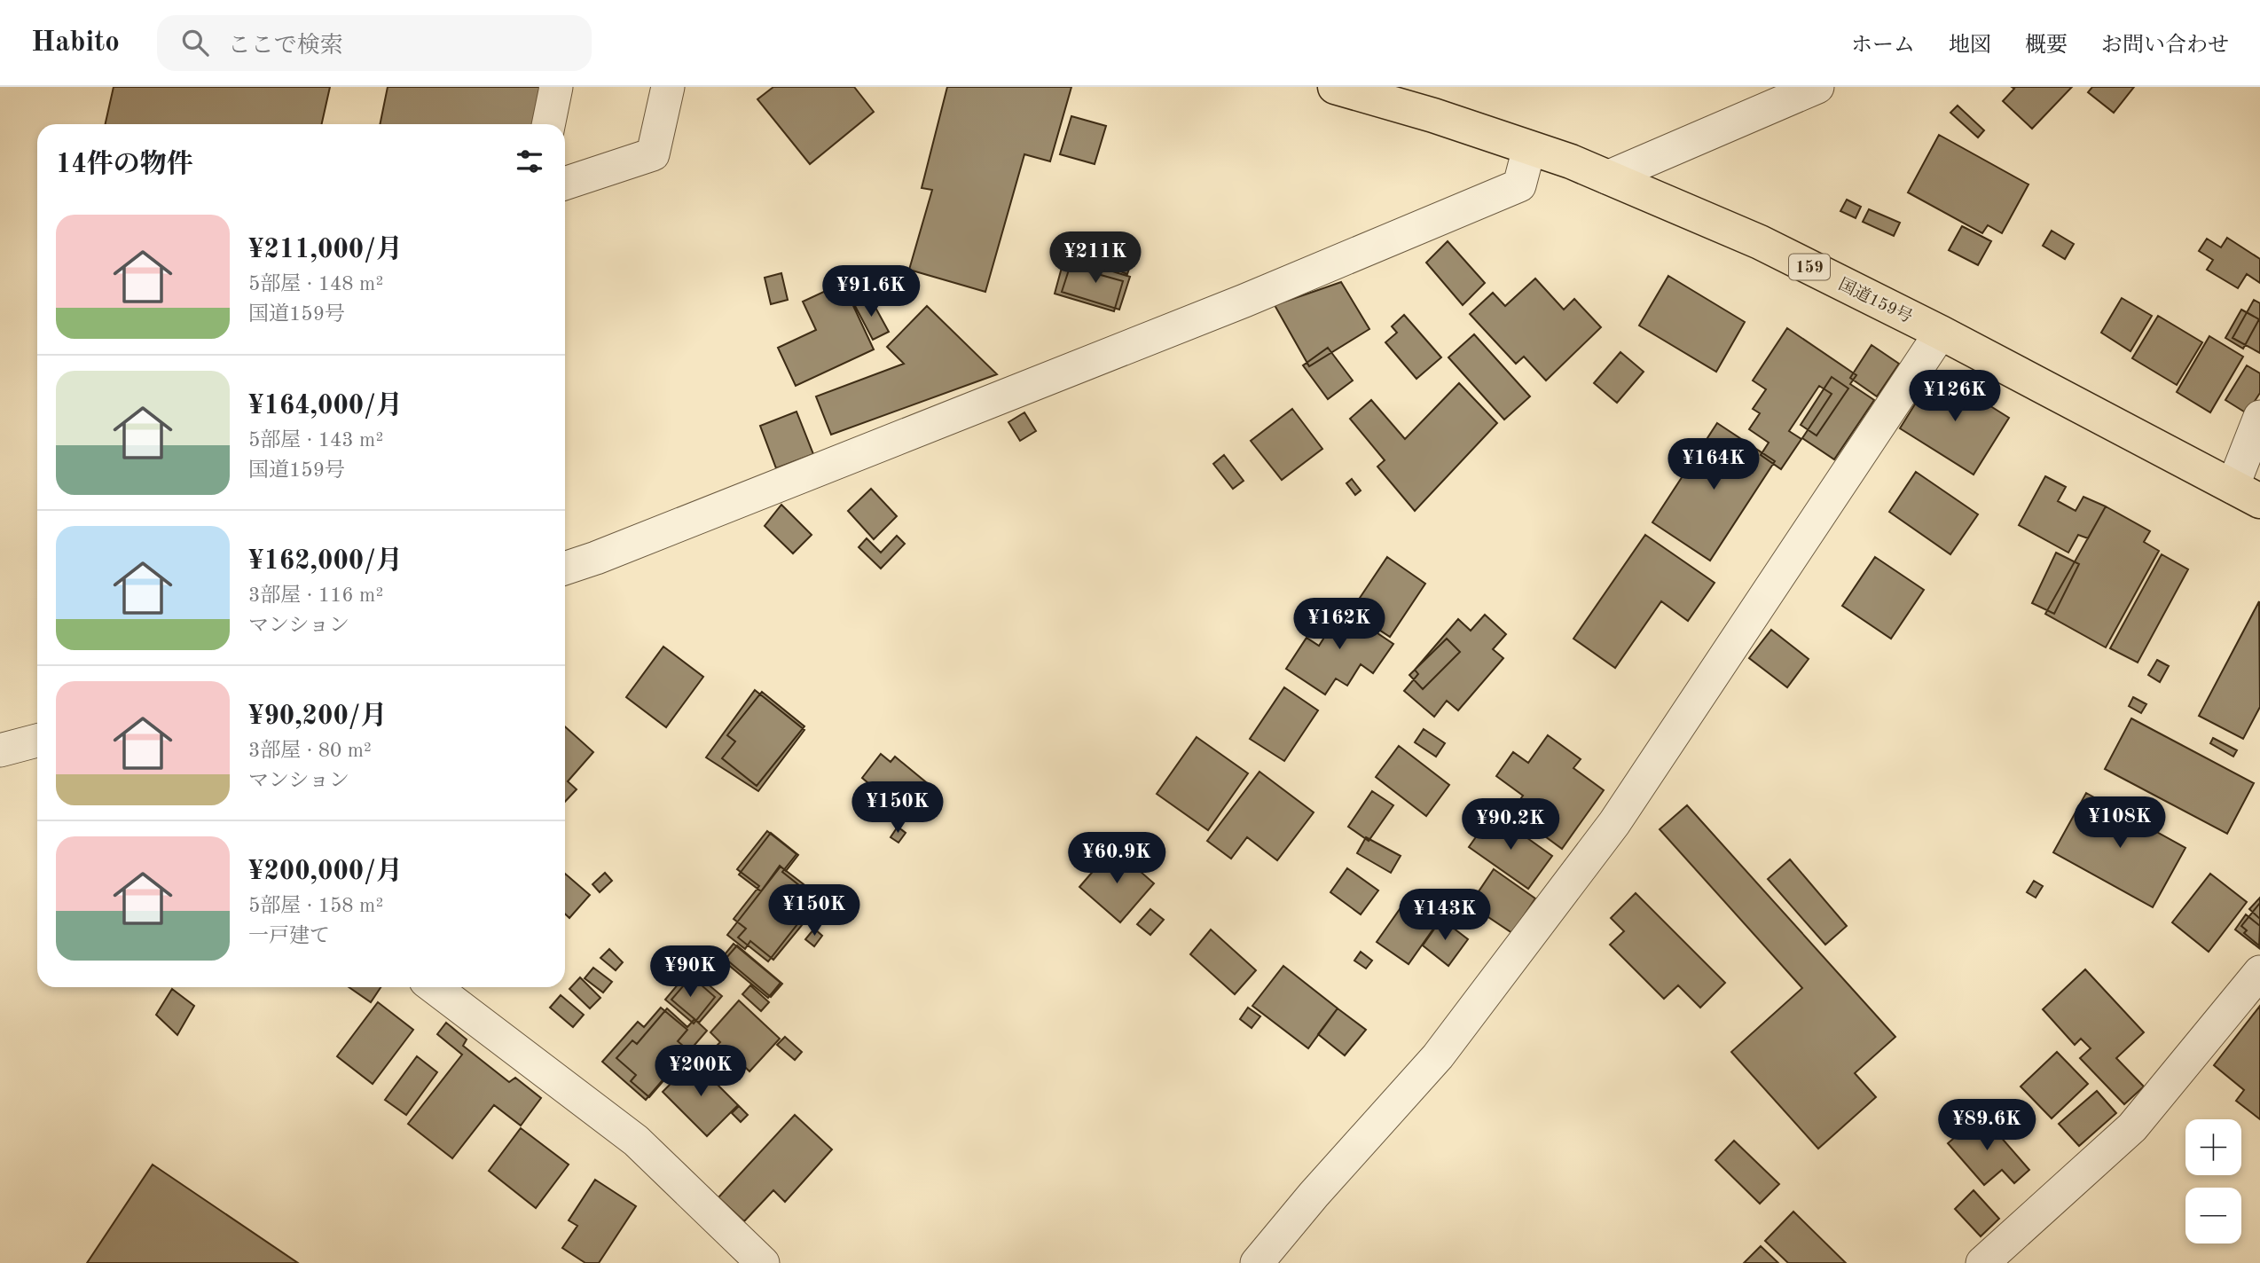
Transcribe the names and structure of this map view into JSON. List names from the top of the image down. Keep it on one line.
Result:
{"streets":{"highway":["159","国道159号"]},"page":{"header":"Habito","search":"ここで検索","nav":["ホーム","地図","概要","お問い合わせ"],"heading":"14件の物件","list":[{"name":"¥211,000/月","note":"5部屋 · 148 m² · 国道159号"},{"name":"¥164,000/月","note":"5部屋 · 143 m² · 国道159号"},{"name":"¥162,000/月","note":"3部屋 · 116 m² · マンション"},{"name":"¥90,200/月","note":"3部屋 · 80 m² · マンション"},{"name":"¥200,000/月","note":"5部屋 · 158 m² · 一戸建て"}],"price":["¥211K","¥91.6K","¥126K","¥164K","¥162K","¥150K","¥108K","¥90.2K","¥60.9K","¥150K","¥143K","¥90K","¥200K","¥89.6K"],"map_buttons":["+","−"]}}
